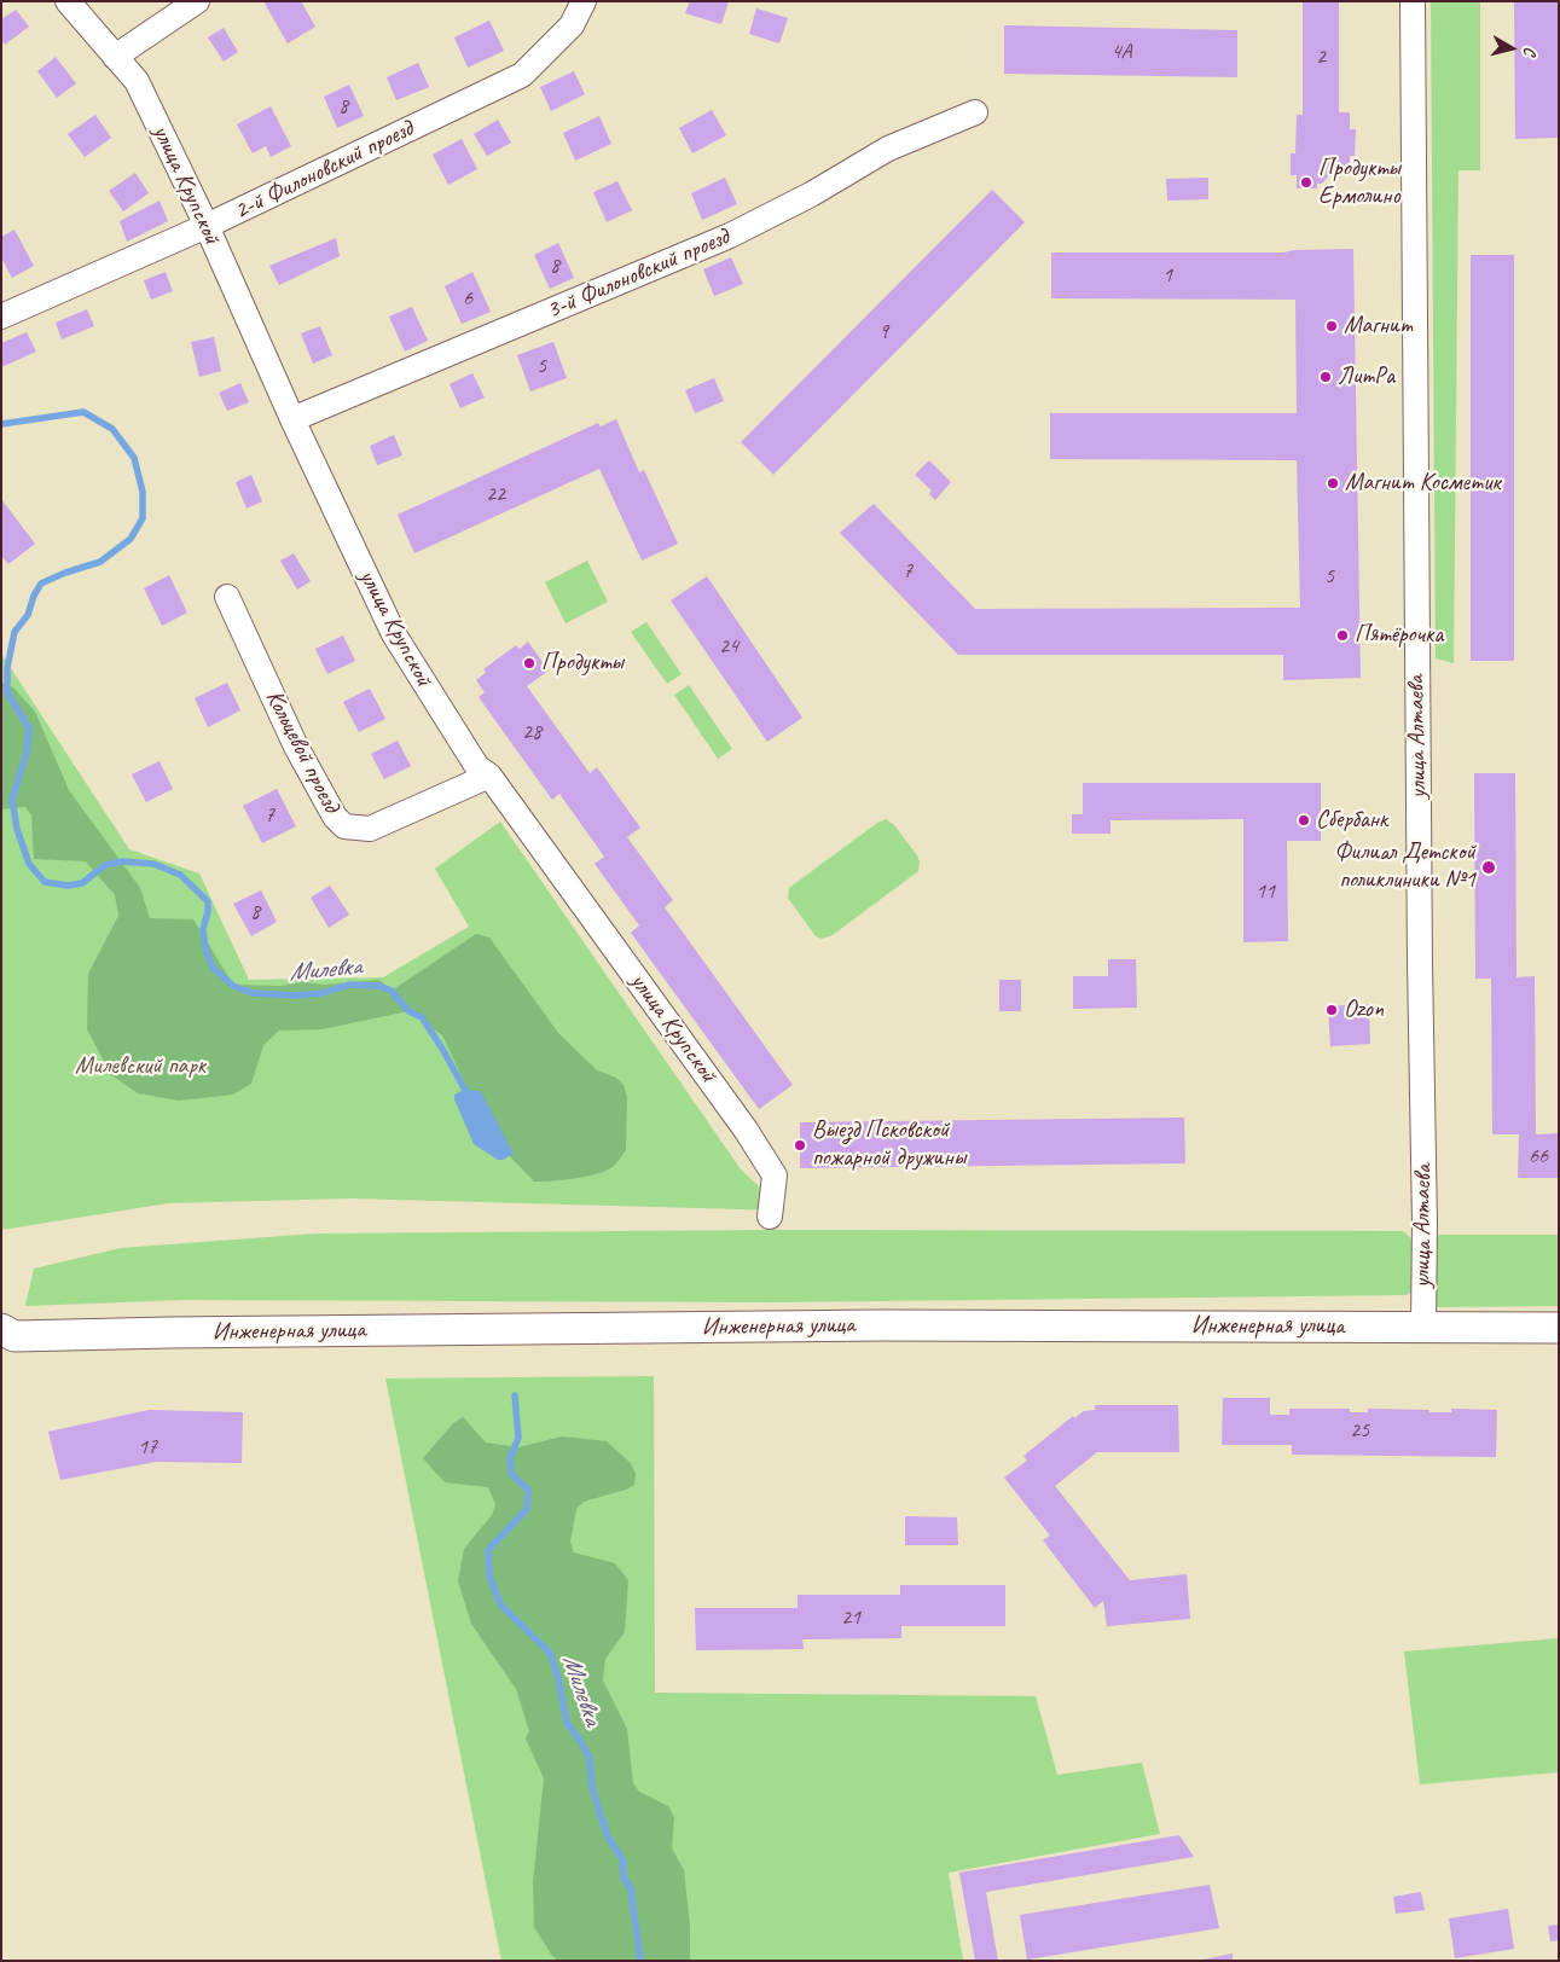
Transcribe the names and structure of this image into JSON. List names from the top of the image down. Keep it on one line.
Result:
{"streets":{"main road":["Инженерная улица"],"street":["2-й Филоновский проезд","улица Крупской","3-й Филоновский проезд","улица Алтаева","Кольцевой проезд"]},"crossings":[["2-й Филоновский проезд","улица Крупской"],["улица Крупской","3-й Филоновский проезд"],["улица Крупской","Кольцевой проезд"],["улица Алтаева","Инженерная улица"]],"water":["Милевка"],"parks":["Милевский парк"],"places":["Продукты Ермолино","Магнит","ЛитРа","Магнит Косметик","Пятёрочка","Продукты","Сбербанк","Филиал Детской поликлиники №1","Ozon","Выезд Псковской пожарной дружины"],"house_numbers":["4А","2","8","8","1","6","9","5","22","7","5","24","28","7","11","8","66","25","17","21"],"north":"right"}
